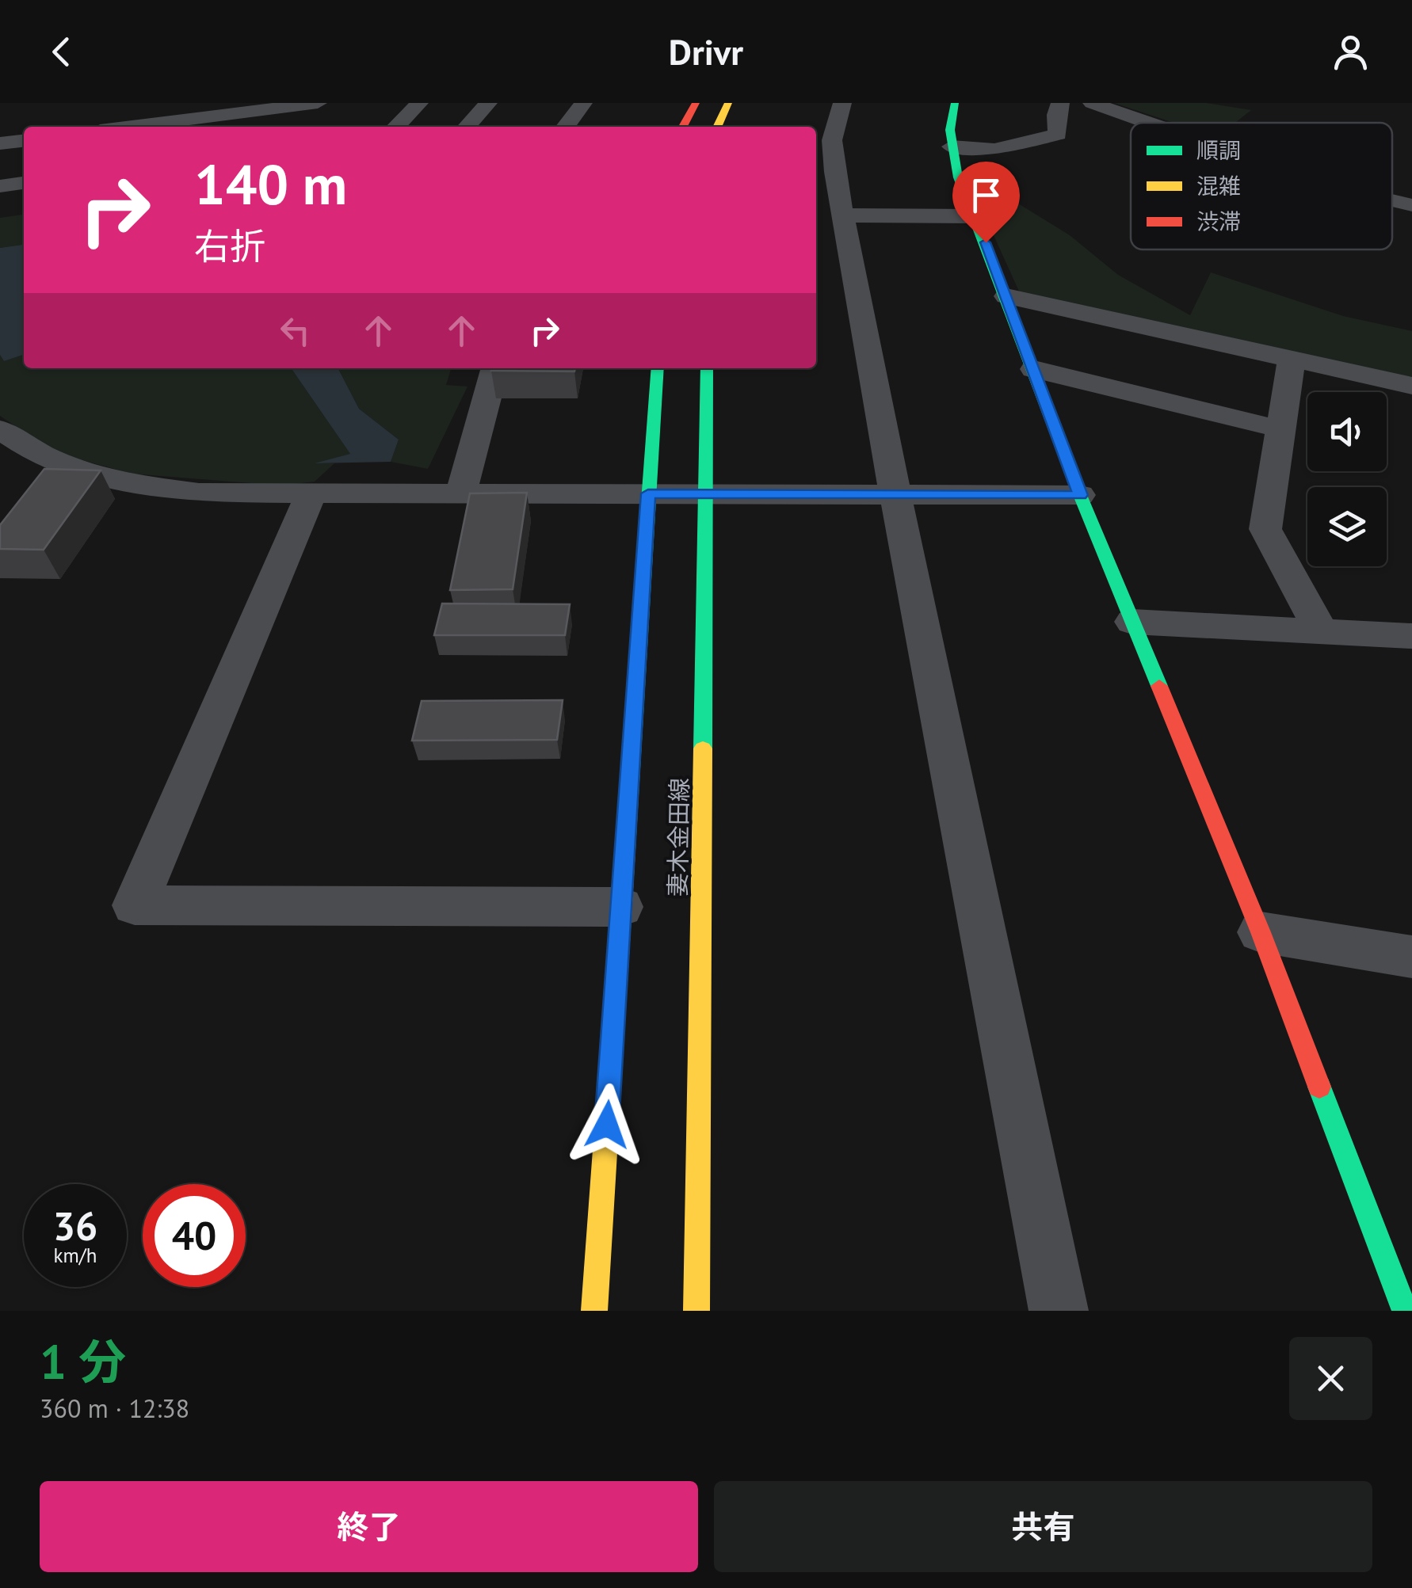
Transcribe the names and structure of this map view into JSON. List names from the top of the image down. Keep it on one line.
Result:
{"streets":{"street":["妻木金田線"]},"legend":["順調","混雑","渋滞"],"page":{"header":"Drivr","turn":["140 m","右折"],"speed":"36 km/h","limit":"40","heading":["1 分","360 m · 12:38"],"buttons":["終了","共有"]}}
